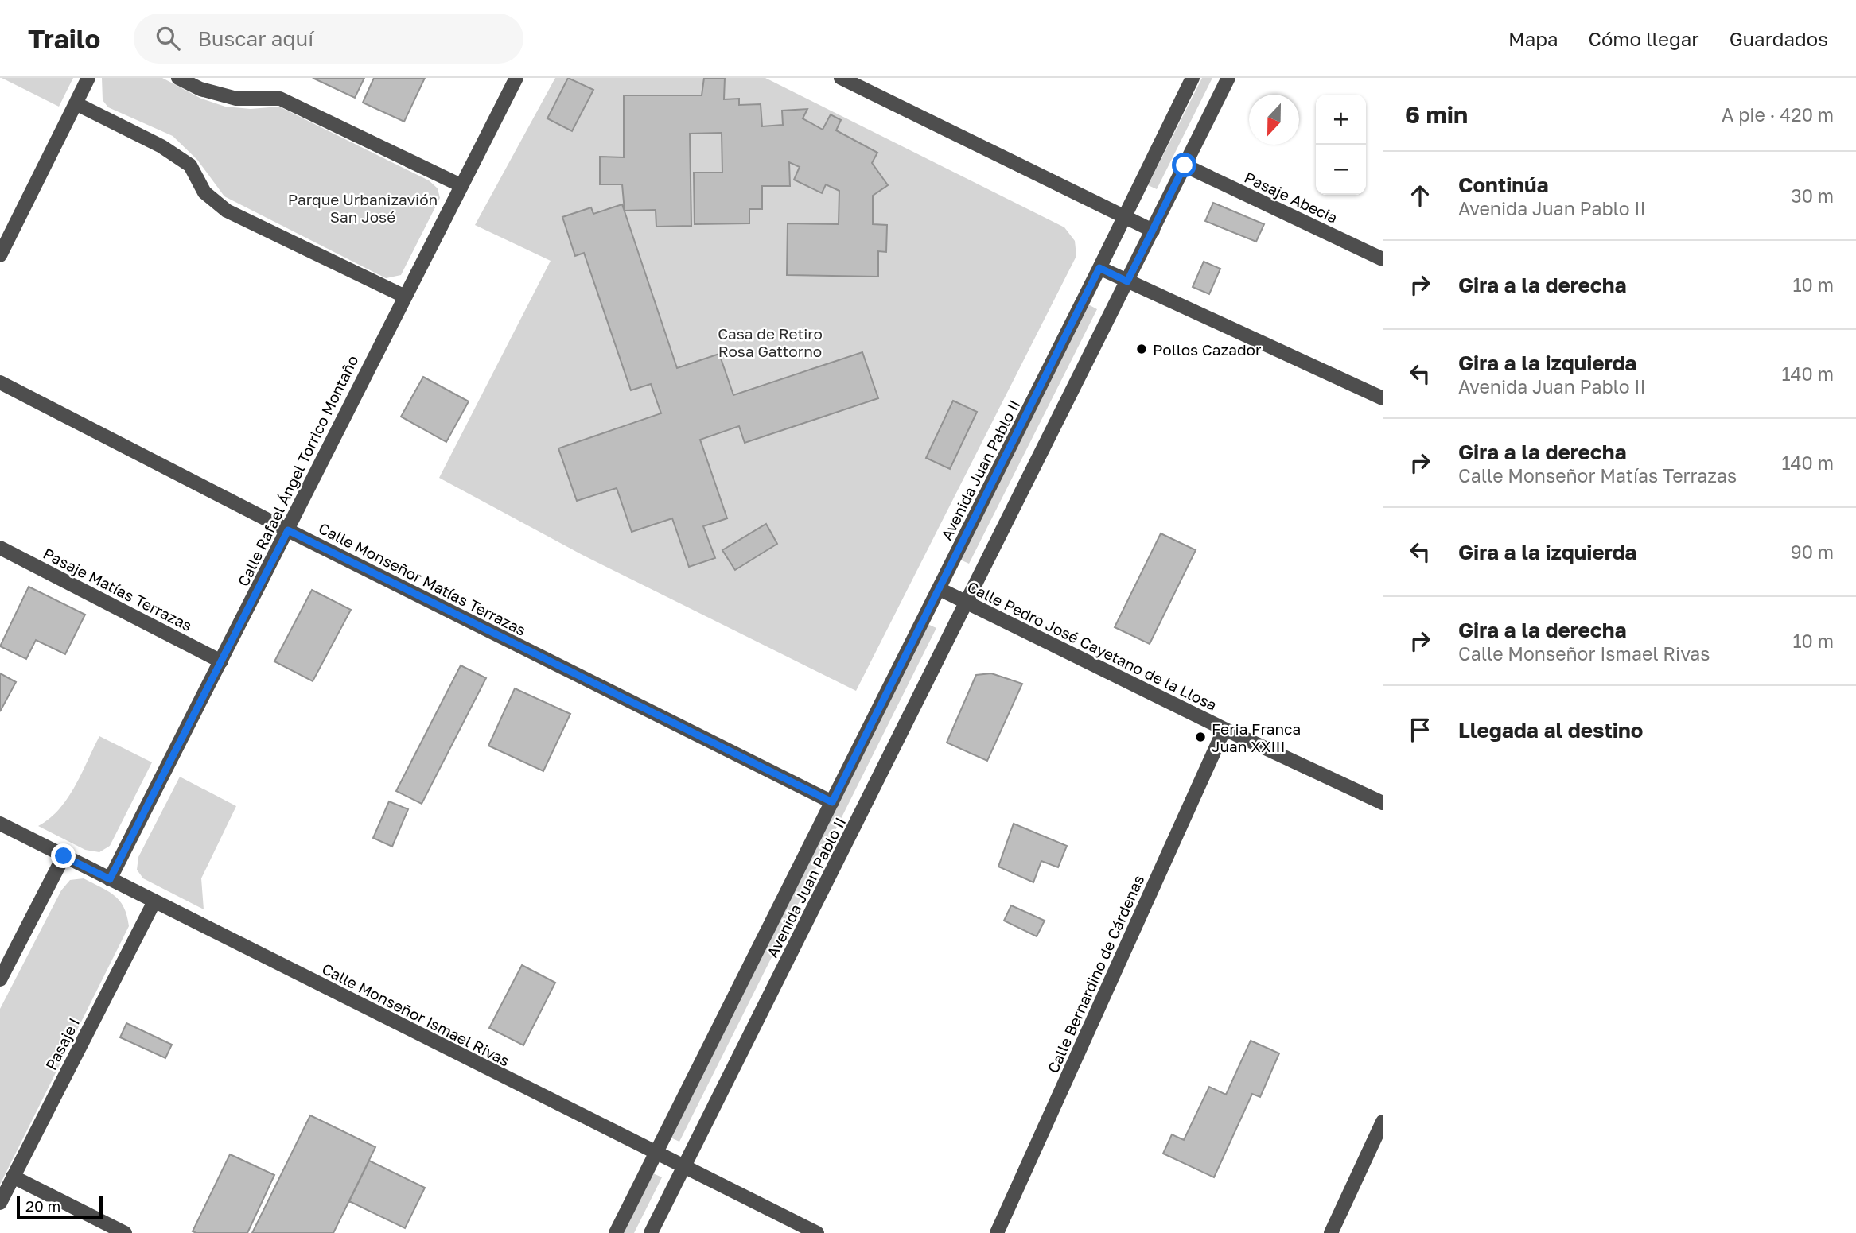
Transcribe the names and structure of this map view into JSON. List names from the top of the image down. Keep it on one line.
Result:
{"streets":{"street":["Pasaje Abecia","Avenida Juan Pablo II","Calle Rafael Ángel Torrico Montaño","Calle Monseñor Matías Terrazas","Pasaje Matías Terrazas","Calle Pedro José Cayetano de la Llosa","Calle Bernardino de Cárdenas","Calle Monseñor Ismael Rivas","Pasaje I"]},"crossings":[["Pasaje Abecia","Avenida Juan Pablo II"],["Avenida Juan Pablo II","Calle Monseñor Matías Terrazas"],["Avenida Juan Pablo II","Calle Pedro José Cayetano de la Llosa"],["Avenida Juan Pablo II","Calle Monseñor Ismael Rivas"],["Calle Rafael Ángel Torrico Montaño","Calle Monseñor Matías Terrazas"],["Calle Rafael Ángel Torrico Montaño","Pasaje Matías Terrazas"],["Calle Rafael Ángel Torrico Montaño","Calle Monseñor Ismael Rivas"],["Calle Pedro José Cayetano de la Llosa","Calle Bernardino de Cárdenas"],["Calle Monseñor Ismael Rivas","Pasaje I"]],"parks":["Parque Urbanizavión San José","Casa de Retiro Rosa Gattorno"],"places":["Pollos Cazador","Feria Franca Juan XXIII"],"scale_bar":"20 m","north":"bottom","page":{"header":"Trailo","search":"Buscar aquí","nav":["Mapa","Cómo llegar","Guardados"],"heading":["6 min","A pie · 420 m"],"map_buttons":["+","−"],"list":[["Continúa","Avenida Juan Pablo II","30 m"],["Gira a la derecha","10 m"],["Gira a la izquierda","Avenida Juan Pablo II","140 m"],["Gira a la derecha","Calle Monseñor Matías Terrazas","140 m"],["Gira a la izquierda","90 m"],["Gira a la derecha","Calle Monseñor Ismael Rivas","10 m"],"Llegada al destino"],"scale":"20 m"}}
